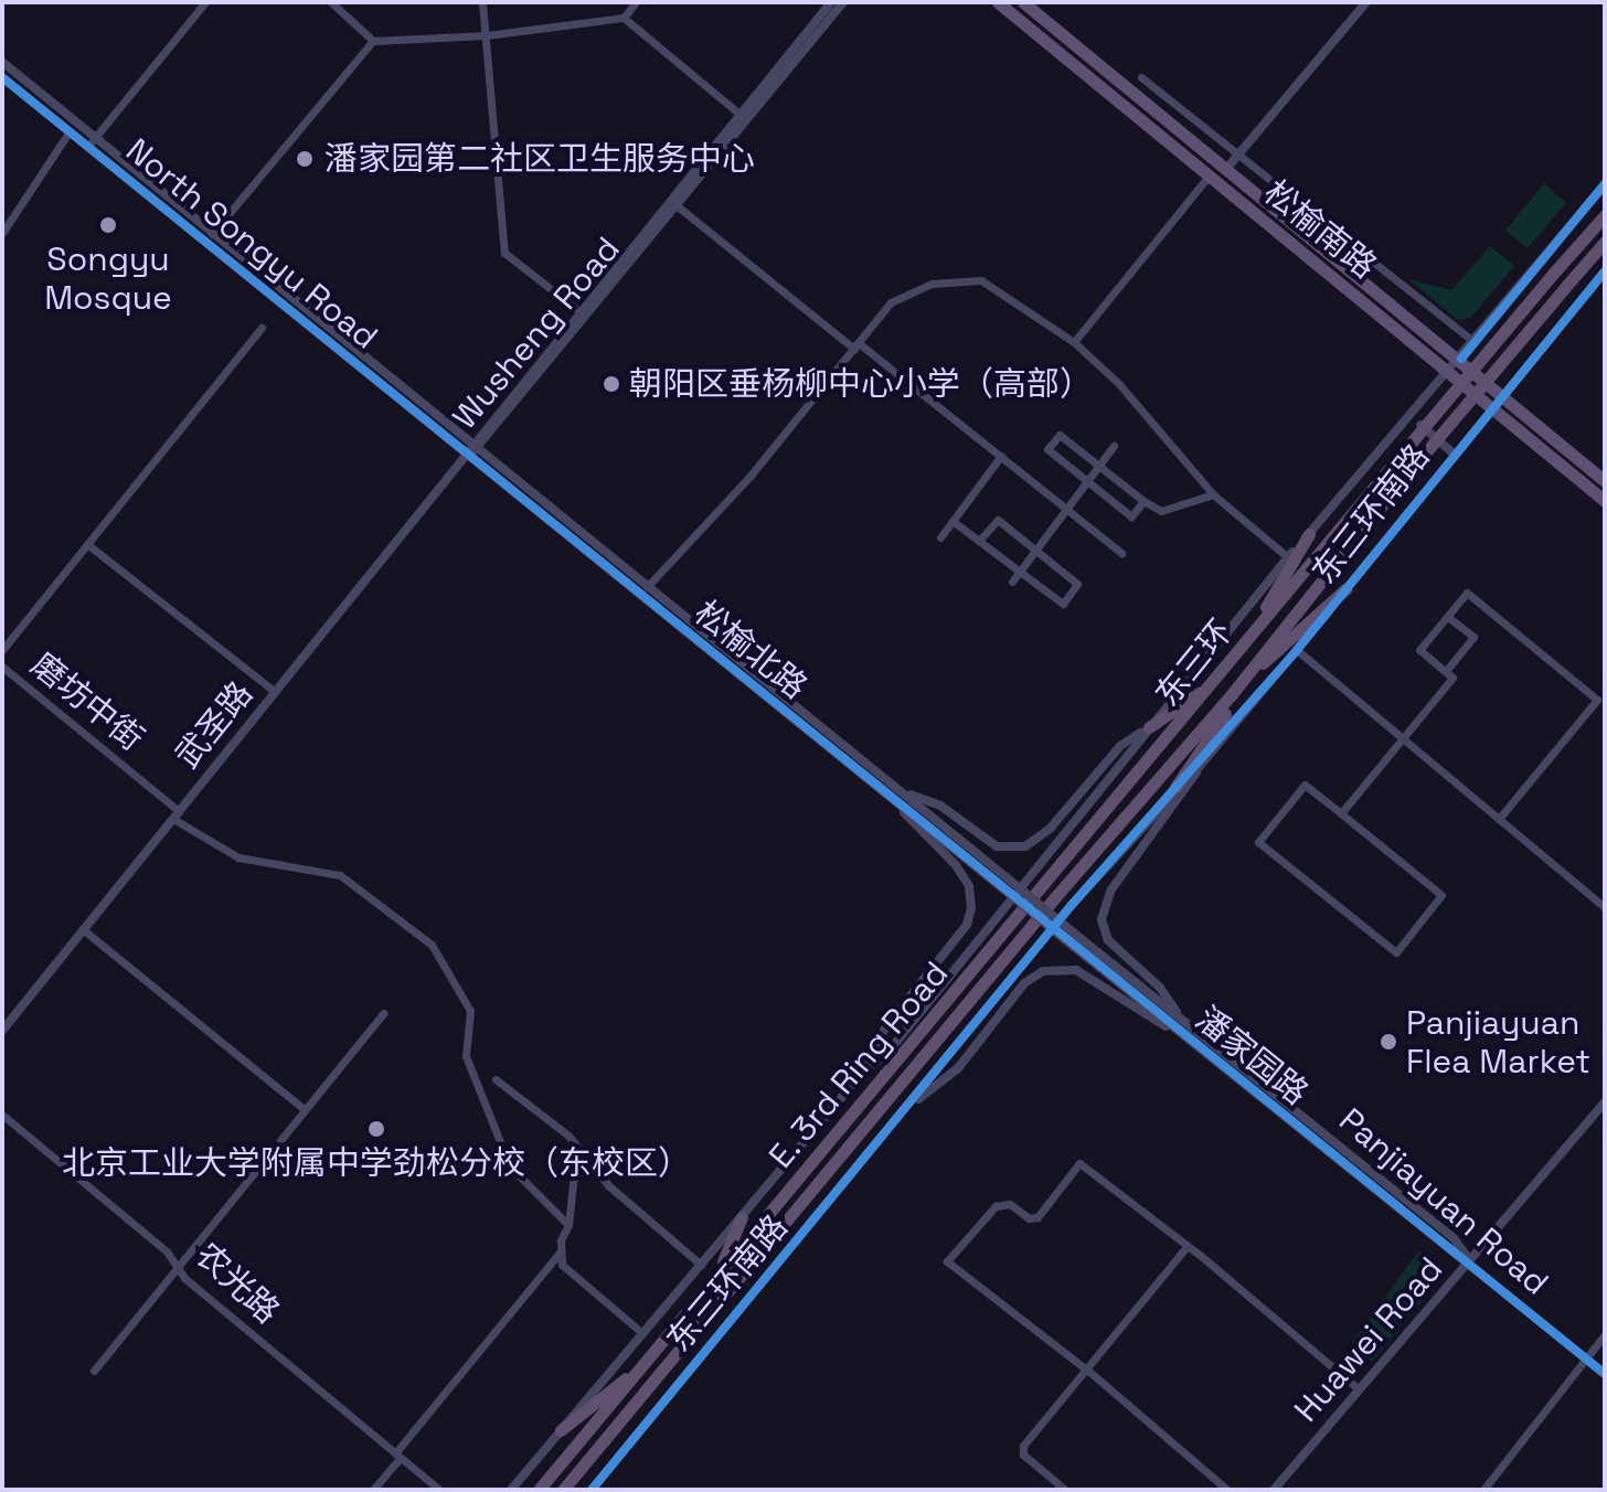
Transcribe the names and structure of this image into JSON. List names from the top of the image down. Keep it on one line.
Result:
{"streets":{"highway":["东三环","E. 3rd Ring Road"],"main road":["松榆南路"],"street":["North Songyu Road","Wusheng Road","东三环南路","松榆北路","磨坊中街","武圣路","潘家园路","Panjiayuan Road","农光路","Huawei Road"]},"crossings":[["松榆南路","东三环南路"],["North Songyu Road","Wusheng Road"],["North Songyu Road","松榆北路"],["North Songyu Road","武圣路"],["Wusheng Road","松榆北路"],["Wusheng Road","武圣路"],["松榆北路","武圣路"],["松榆北路","潘家园路"],["松榆北路","Panjiayuan Road"],["东三环","E. 3rd Ring Road"],["磨坊中街","武圣路"],["潘家园路","Panjiayuan Road"],["潘家园路","Huawei Road"],["Panjiayuan Road","Huawei Road"]],"places":["潘家园第二社区卫生服务中心","Songyu Mosque","朝阳区垂杨柳中心小学（高部）","Panjiayuan Flea Market","北京工业大学附属中学劲松分校（东校区）"]}
